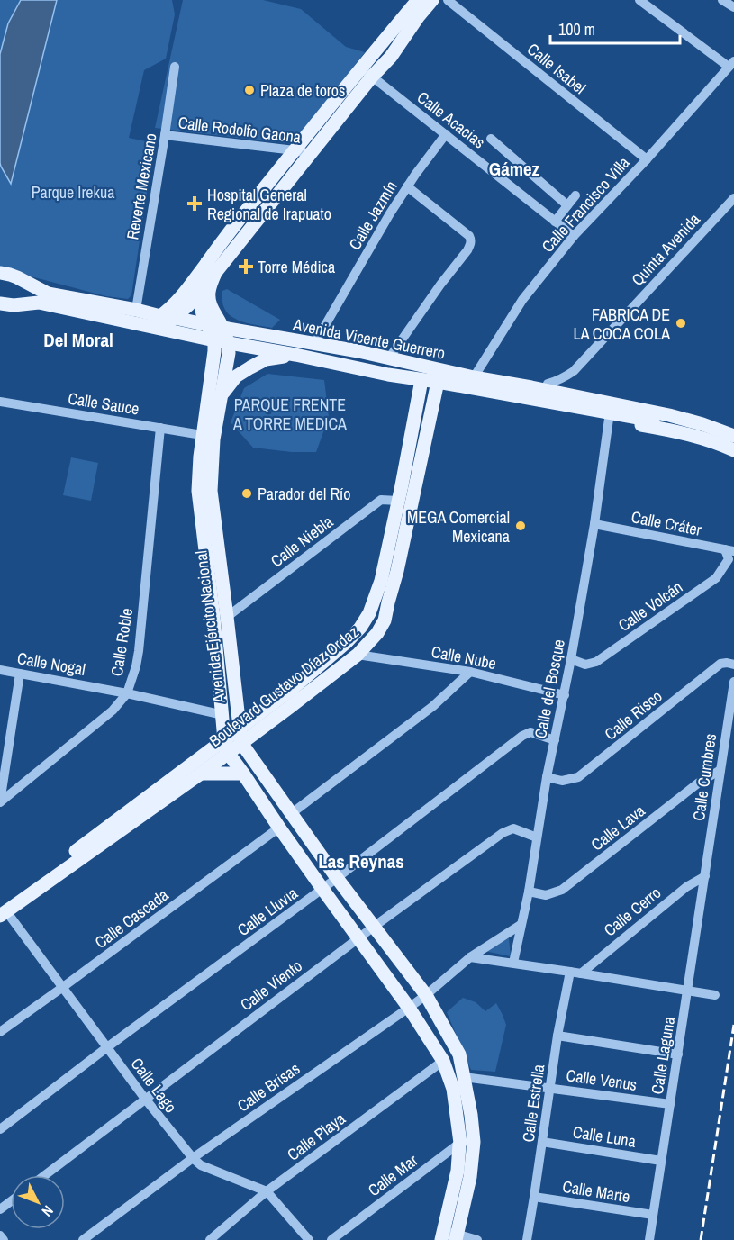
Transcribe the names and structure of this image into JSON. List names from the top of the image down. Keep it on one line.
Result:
{"streets":{"main road":["Avenida Vicente Guerrero","Avenida Ejército Nacional","Boulevard Gustavo Díaz Ordaz"],"street":["Calle Isabel","Calle Acacias","Calle Rodolfo Gaona","Reverte Mexicano","Calle Francisco Villa","Calle Jazmín","Quinta Avenida","Calle Sauce","Calle Cráter","Calle Niebla","Calle Volcán","Calle Roble","Calle Nube","Calle Nogal","Calle del Bosque","Calle Risco","Calle Cumbres","Calle Lava","Calle Lluvia","Calle Cerro","Calle Cascada","Calle Viento","Calle Laguna","Calle Venus","Calle Lago","Calle Brisas","Calle Estrella","Calle Playa","Calle Luna","Calle Mar","Calle Marte"]},"crossings":[["Calle Isabel","Calle Francisco Villa"],["Calle Acacias","Calle Francisco Villa"],["Calle Acacias","Calle Jazmín"],["Calle Rodolfo Gaona","Reverte Mexicano"],["Reverte Mexicano","Avenida Vicente Guerrero"],["Calle Francisco Villa","Avenida Vicente Guerrero"],["Calle Jazmín","Avenida Vicente Guerrero"],["Avenida Vicente Guerrero","Avenida Ejército Nacional"],["Avenida Vicente Guerrero","Boulevard Gustavo Díaz Ordaz"],["Calle Sauce","Avenida Ejército Nacional"],["Calle Sauce","Calle Roble"],["Calle Cráter","Calle Volcán"],["Calle Cráter","Calle del Bosque"],["Calle Niebla","Avenida Ejército Nacional"],["Calle Niebla","Boulevard Gustavo Díaz Ordaz"],["Calle Volcán","Calle del Bosque"],["Avenida Ejército Nacional","Calle Nogal"],["Avenida Ejército Nacional","Boulevard Gustavo Díaz Ordaz"],["Avenida Ejército Nacional","Calle Lluvia"],["Avenida Ejército Nacional","Calle Cascada"],["Avenida Ejército Nacional","Calle Viento"],["Avenida Ejército Nacional","Calle Venus"],["Avenida Ejército Nacional","Calle Brisas"],["Avenida Ejército Nacional","Calle Playa"],["Avenida Ejército Nacional","Calle Mar"],["Calle Roble","Calle Nogal"],["Calle Nube","Boulevard Gustavo Díaz Ordaz"],["Calle Nube","Calle del Bosque"],["Boulevard Gustavo Díaz Ordaz","Calle Lago"],["Calle del Bosque","Calle Risco"],["Calle del Bosque","Calle Lava"],["Calle del Bosque","Calle Lluvia"],["Calle del Bosque","Calle Viento"],["Calle del Bosque","Calle Brisas"],["Calle Cumbres","Calle Lava"],["Calle Cumbres","Calle Cerro"],["Calle Cumbres","Calle Laguna"],["Calle Lluvia","Calle Lago"],["Calle Cerro","Calle Laguna"],["Calle Cascada","Calle Lago"],["Calle Viento","Calle Lago"],["Calle Laguna","Calle Venus"],["Calle Laguna","Calle Luna"],["Calle Laguna","Calle Marte"],["Calle Venus","Calle Estrella"],["Calle Lago","Calle Brisas"],["Calle Lago","Calle Playa"],["Calle Estrella","Calle Luna"],["Calle Estrella","Calle Marte"]],"districts":["Gámez","Del Moral","Las Reynas"],"parks":["Parque Irekua","PARQUE FRENTE A TORRE MEDICA"],"places":{"other":["Plaza de toros","FABRICA DE LA COCA COLA","Parador del Río","MEGA Comercial Mexicana"],"health":["Hospital General Regional de Irapuato","Torre Médica"]},"scale_bar":"100 m","north":"bottom right"}
